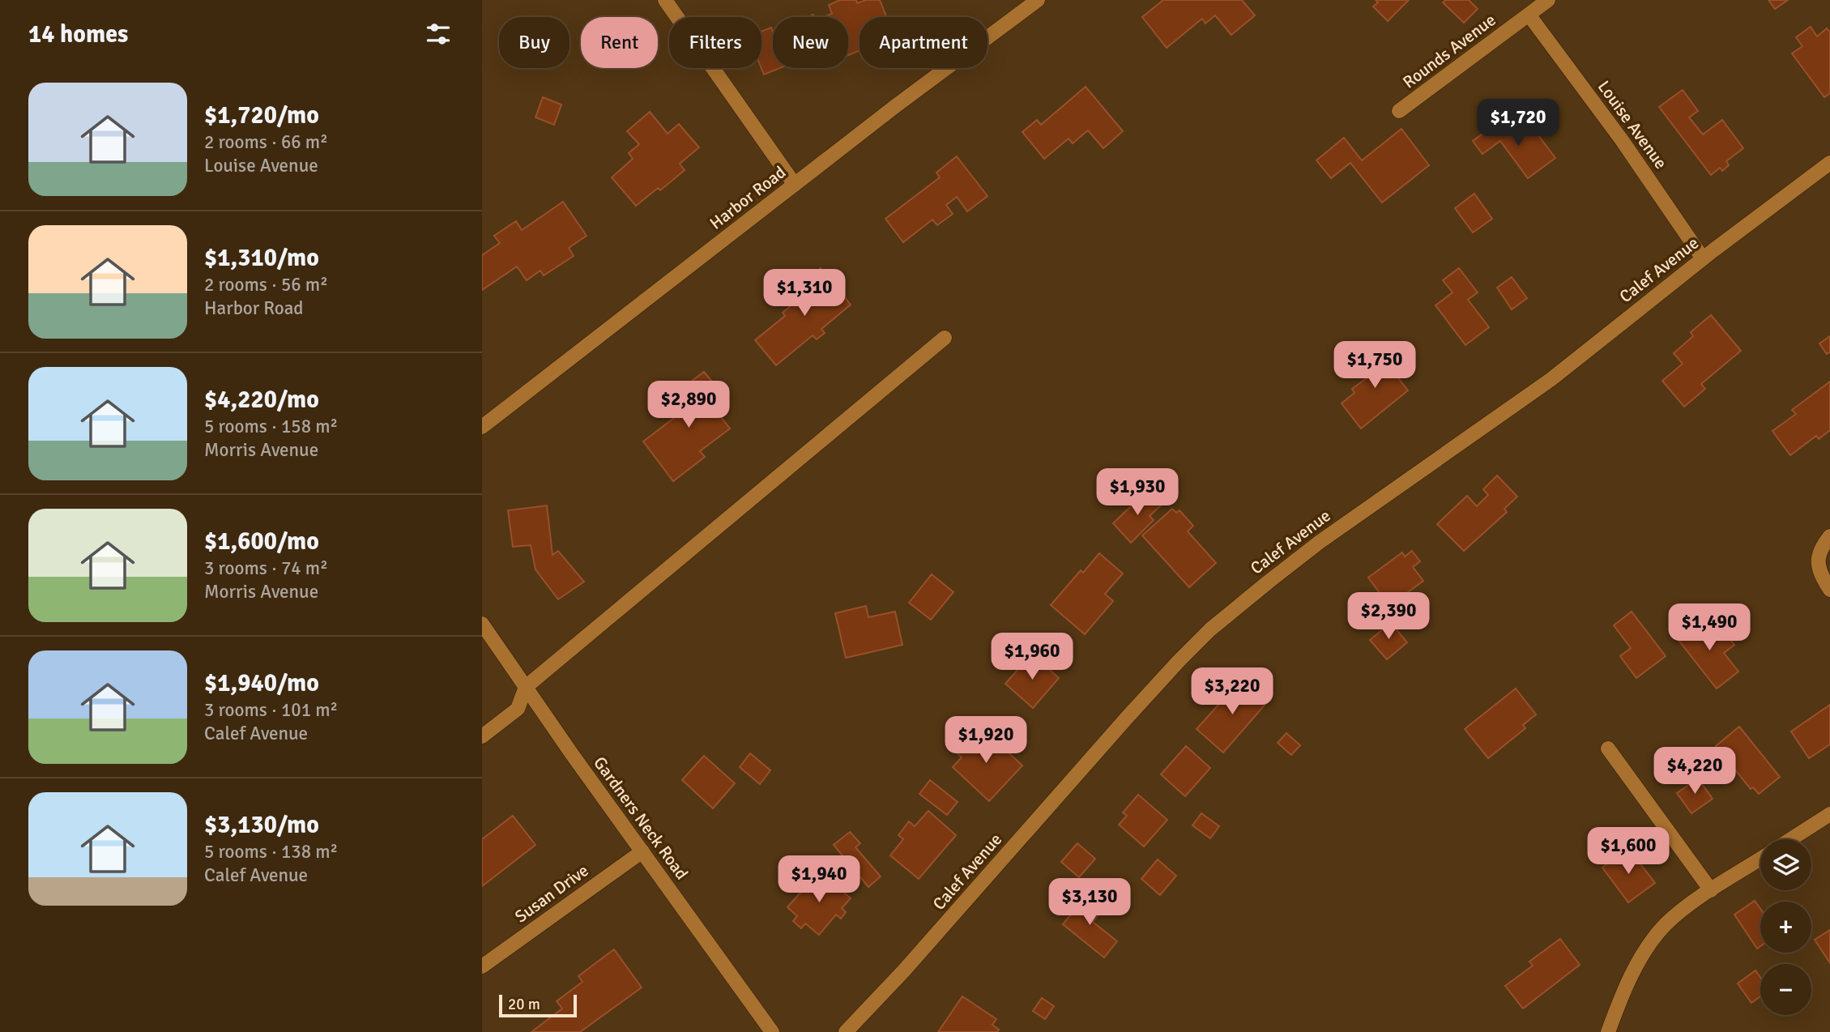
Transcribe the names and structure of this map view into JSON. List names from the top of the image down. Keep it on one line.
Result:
{"streets":{"street":["Rounds Avenue","Louise Avenue","Harbor Road","Calef Avenue","Gardners Neck Road","Susan Drive"]},"crossings":[["Rounds Avenue","Louise Avenue"],["Louise Avenue","Calef Avenue"],["Gardners Neck Road","Susan Drive"]],"scale_bar":"20 m","page":{"heading":"14 homes","chip":["Buy","Rent","Filters","New","Apartment"],"list":[{"name":"$1,720/mo","note":"2 rooms · 66 m² · Louise Avenue"},{"name":"$1,310/mo","note":"2 rooms · 56 m² · Harbor Road"},{"name":"$4,220/mo","note":"5 rooms · 158 m² · Morris Avenue"},{"name":"$1,600/mo","note":"3 rooms · 74 m² · Morris Avenue"},{"name":"$1,940/mo","note":"3 rooms · 101 m² · Calef Avenue"},{"name":"$3,130/mo","note":"5 rooms · 138 m² · Calef Avenue"}],"price":["$1,720","$1,310","$1,750","$2,890","$1,930","$2,390","$1,490","$1,960","$3,220","$1,920","$4,220","$1,600","$1,940","$3,130"],"map_buttons":["+","−"],"scale":"20 m"}}
